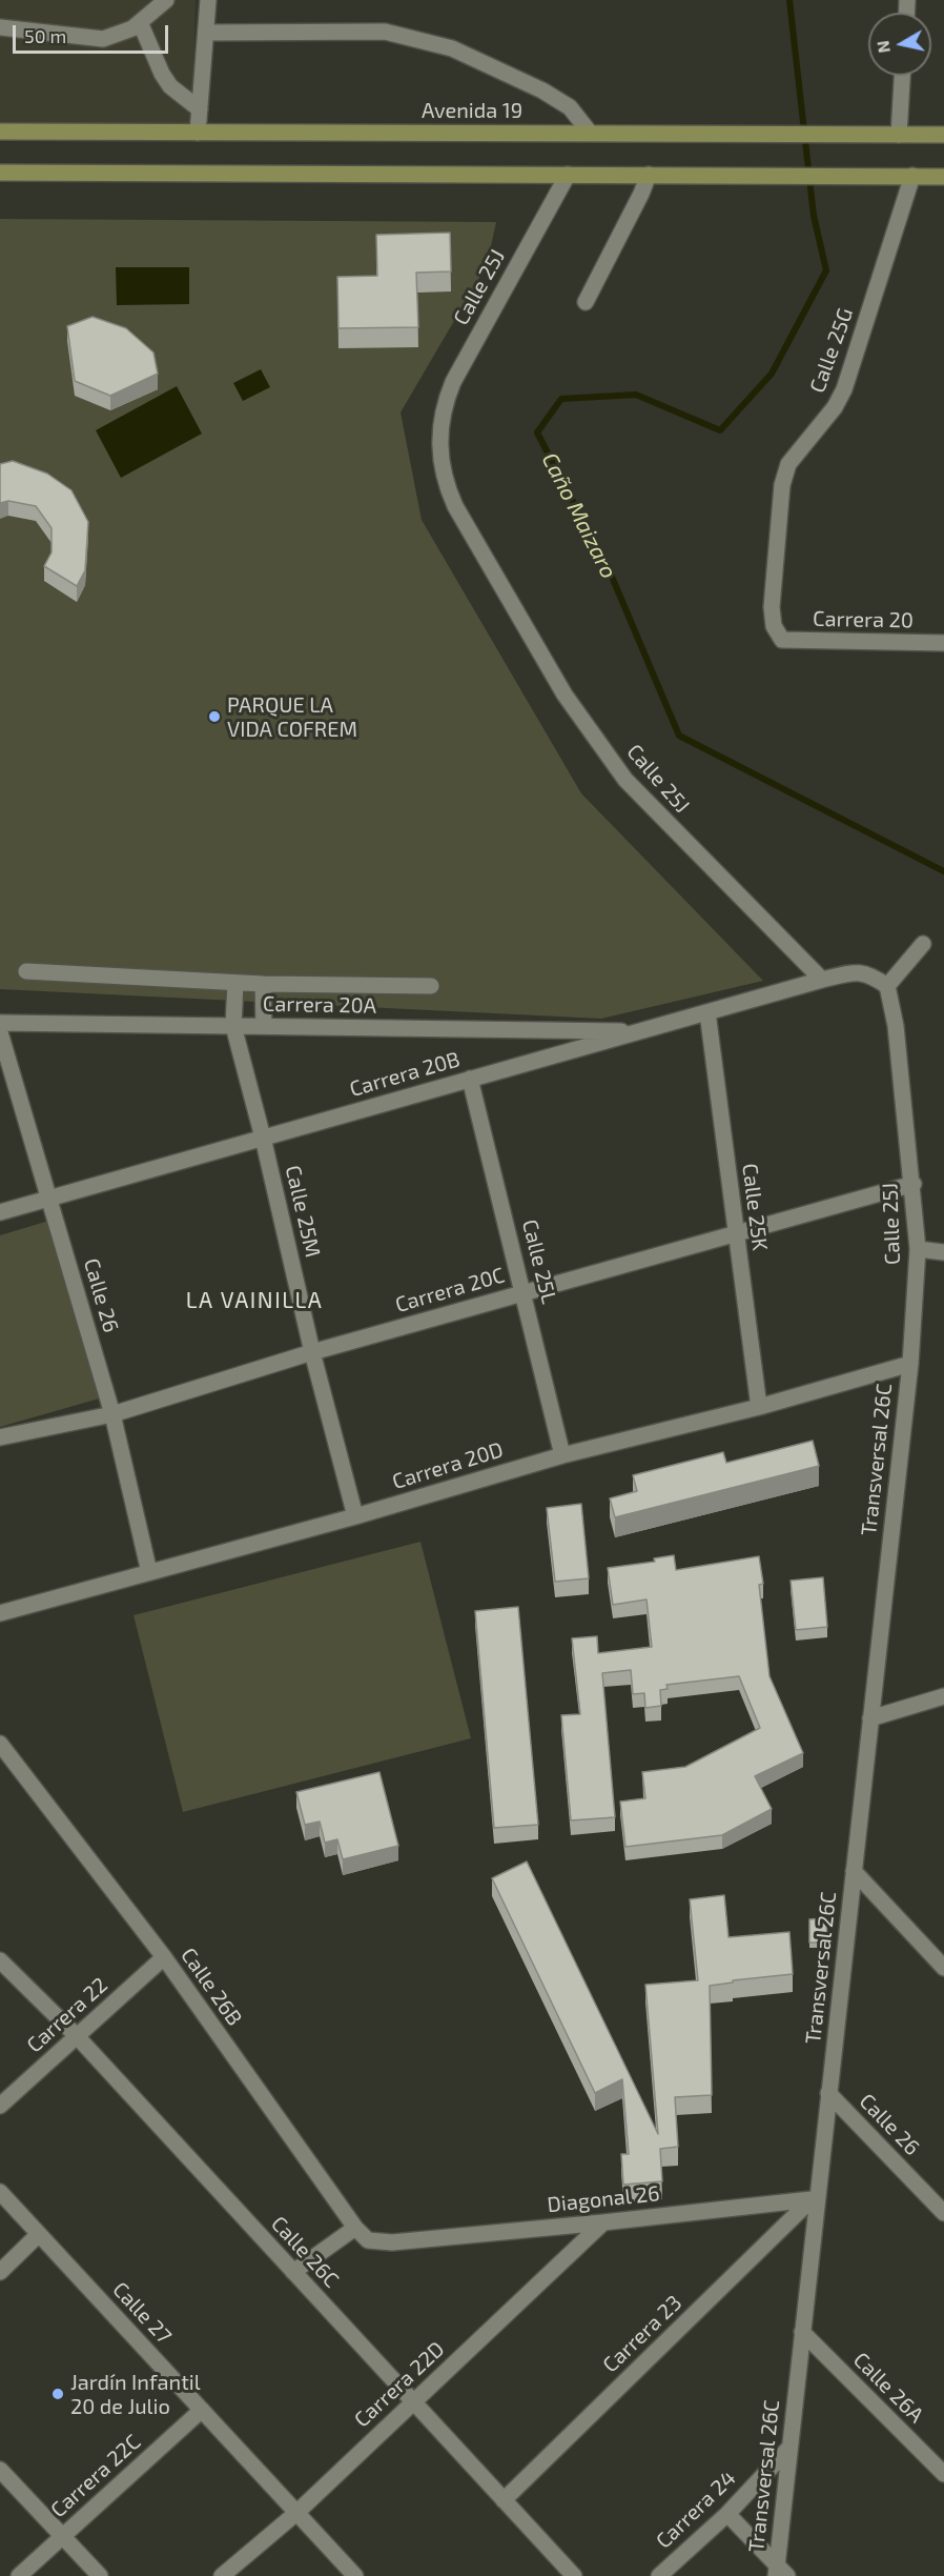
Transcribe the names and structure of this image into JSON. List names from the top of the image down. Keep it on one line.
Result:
{"streets":{"main road":["Avenida 19"],"street":["Calle 25J","Calle 25G","Carrera 20","Carrera 20A","Carrera 20B","Calle 25K","Calle 25M","Calle 25L","Carrera 20C","Calle 26","Transversal 26C","Carrera 20D","Calle 26B","Carrera 22","Diagonal 26","Calle 26C","Calle 27","Carrera 23","Carrera 22D","Calle 26A","Carrera 22C","Carrera 24"]},"crossings":[["Calle 25J","Carrera 20B"],["Calle 25J","Carrera 20C"],["Calle 25J","Transversal 26C"],["Calle 25J","Carrera 20D"],["Calle 25G","Carrera 20"],["Carrera 20A","Carrera 20B"],["Carrera 20A","Calle 25M"],["Carrera 20B","Calle 25K"],["Carrera 20B","Calle 25M"],["Carrera 20B","Calle 25L"],["Carrera 20B","Calle 26"],["Calle 25K","Carrera 20C"],["Calle 25K","Carrera 20D"],["Calle 25M","Carrera 20C"],["Calle 25M","Carrera 20D"],["Calle 25L","Carrera 20C"],["Calle 25L","Carrera 20D"],["Carrera 20C","Calle 26"],["Calle 26","Transversal 26C"],["Calle 26","Carrera 20D"],["Transversal 26C","Carrera 20D"],["Transversal 26C","Diagonal 26"],["Transversal 26C","Carrera 23"],["Transversal 26C","Calle 26A"],["Transversal 26C","Carrera 24"],["Calle 26B","Carrera 22"],["Calle 26B","Diagonal 26"],["Carrera 22","Calle 26C"],["Diagonal 26","Carrera 23"],["Diagonal 26","Carrera 22D"],["Calle 26C","Carrera 23"],["Calle 26C","Carrera 22D"],["Calle 27","Carrera 22D"],["Calle 27","Carrera 22C"]],"districts":["LA VAINILLA"],"water":["Caño Maizaro"],"places":["PARQUE LA VIDA COFREM","Jardín Infantil 20 de Julio"],"scale_bar":"50 m","north":"left"}
